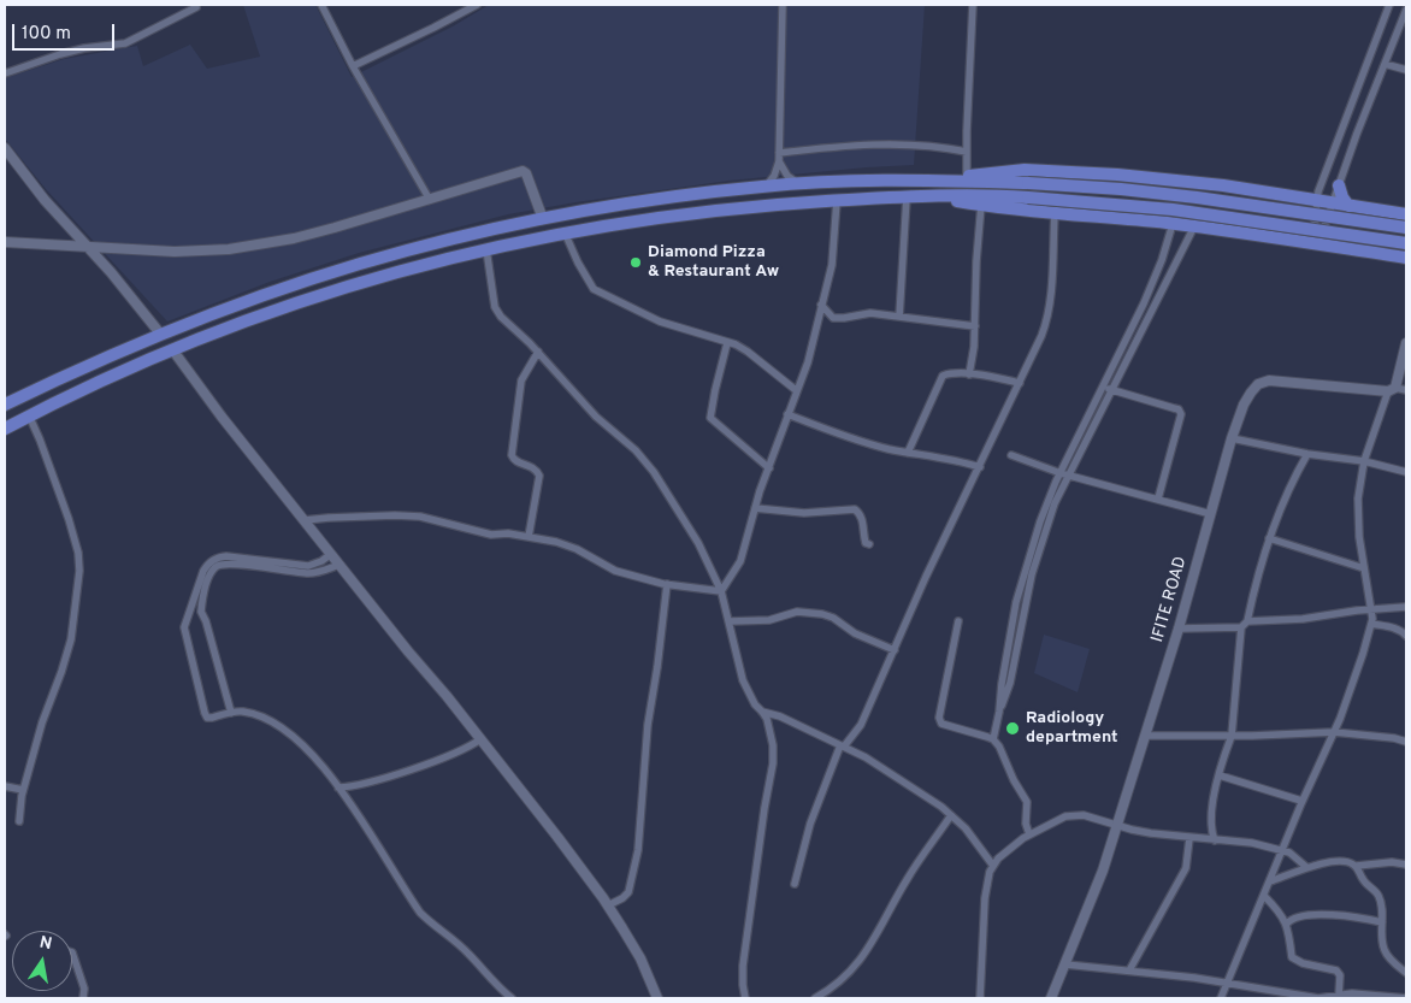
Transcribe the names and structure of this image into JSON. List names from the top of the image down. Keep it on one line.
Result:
{"streets":{"street":["IFITE ROAD"]},"places":["Diamond Pizza & Restaurant Aw","Radiology department"],"scale_bar":"100 m","north":"top"}
